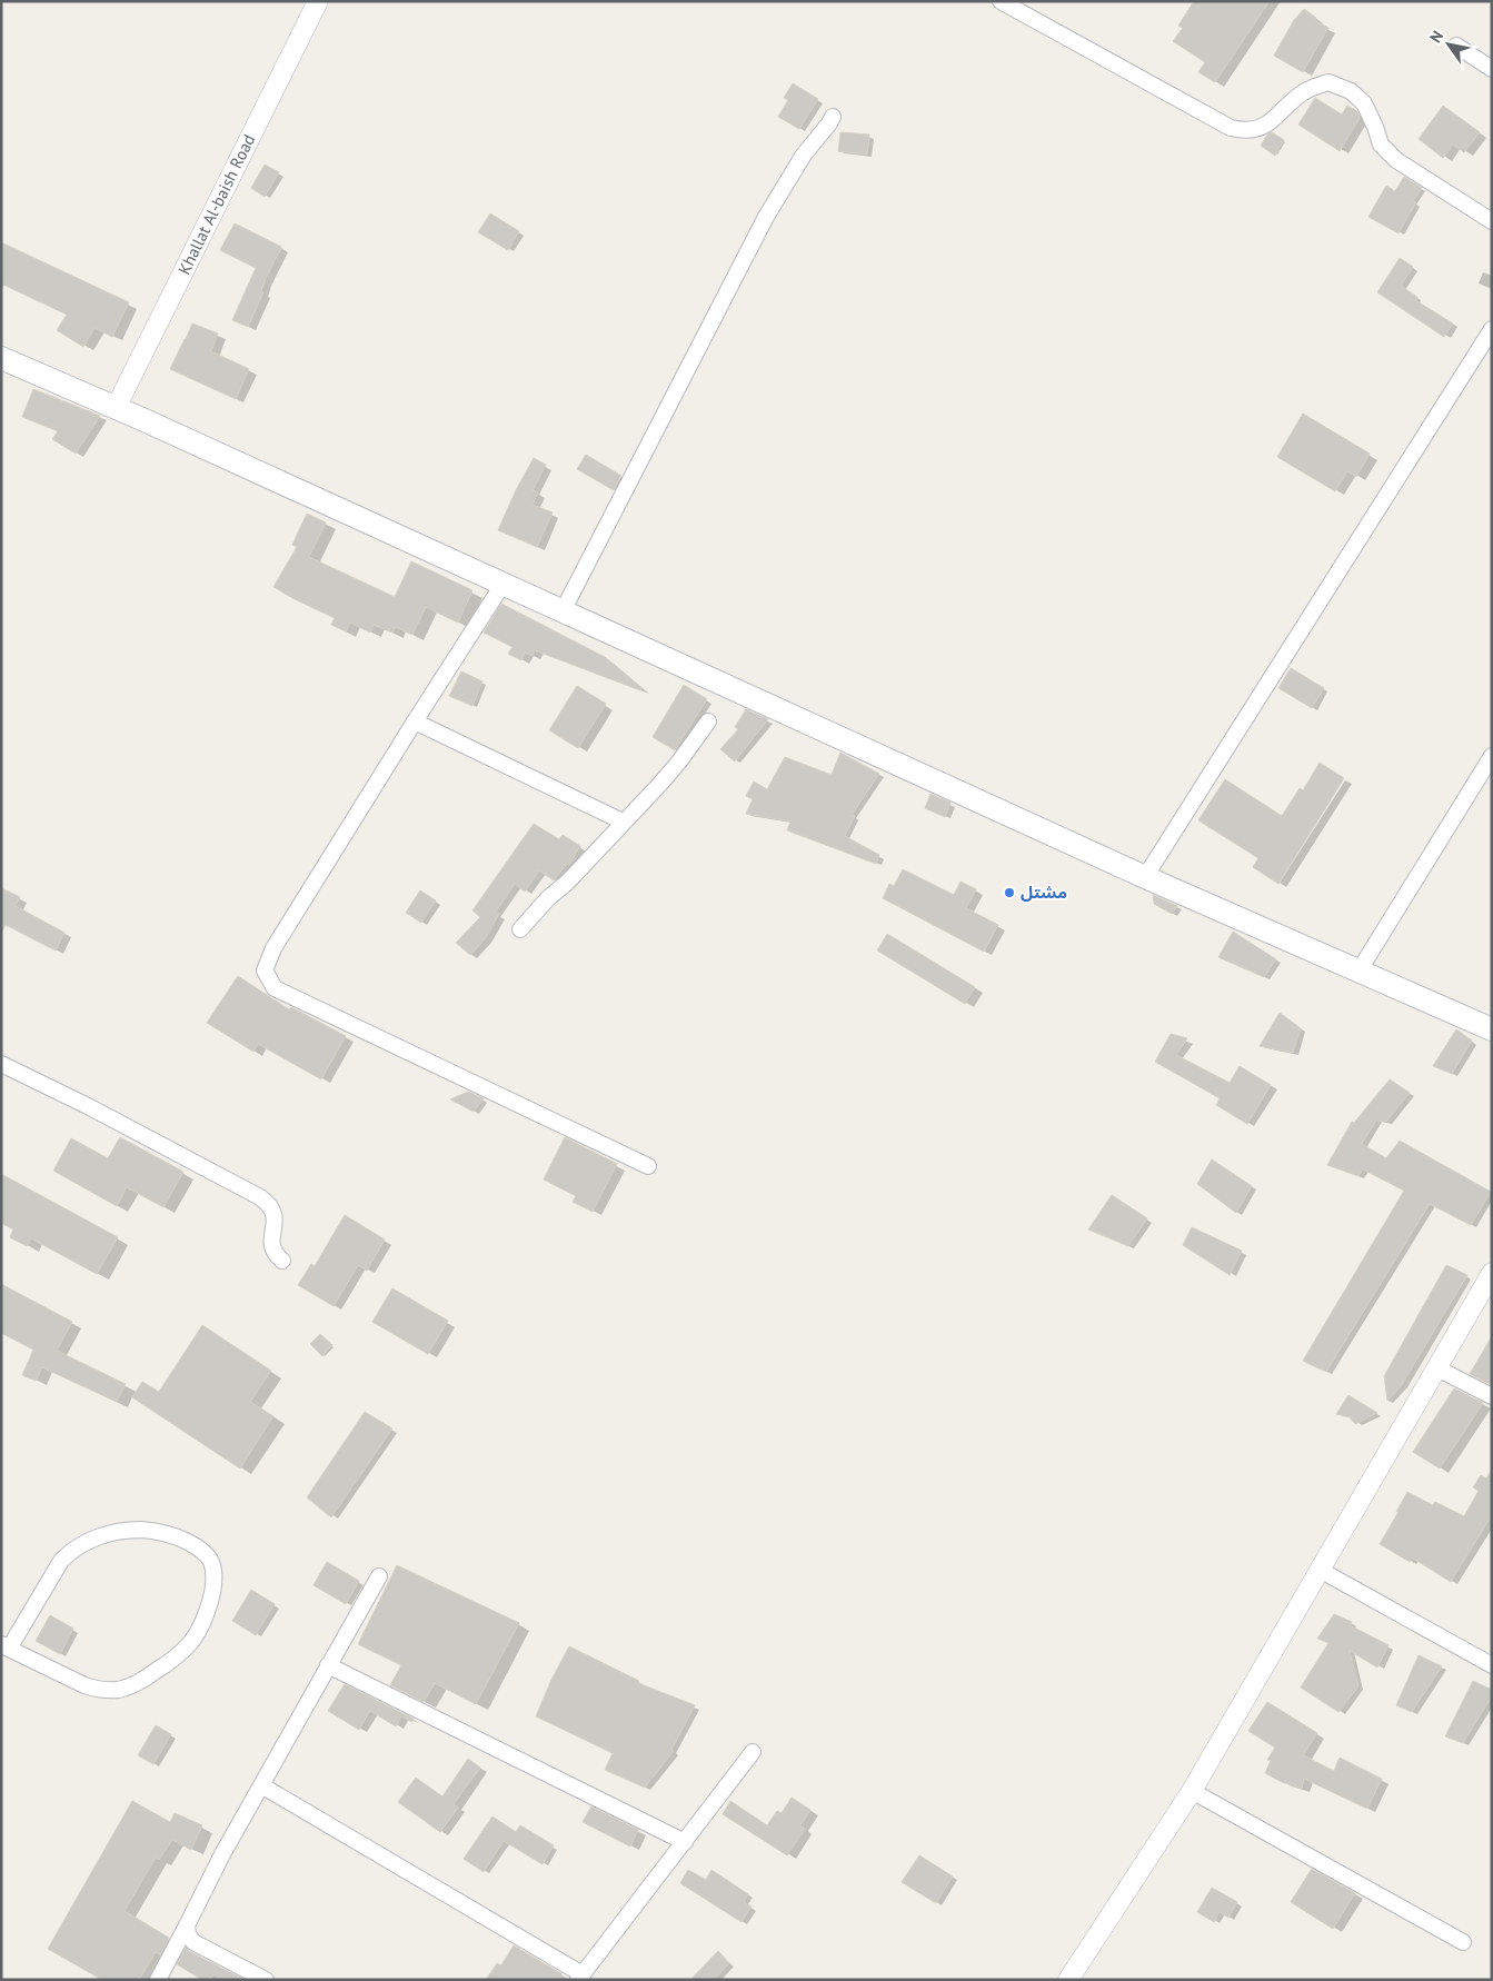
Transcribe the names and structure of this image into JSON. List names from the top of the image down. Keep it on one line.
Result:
{"streets":{"street":["Khallat Al-baish Road"]},"places":["مشتل"],"north":"top left"}
